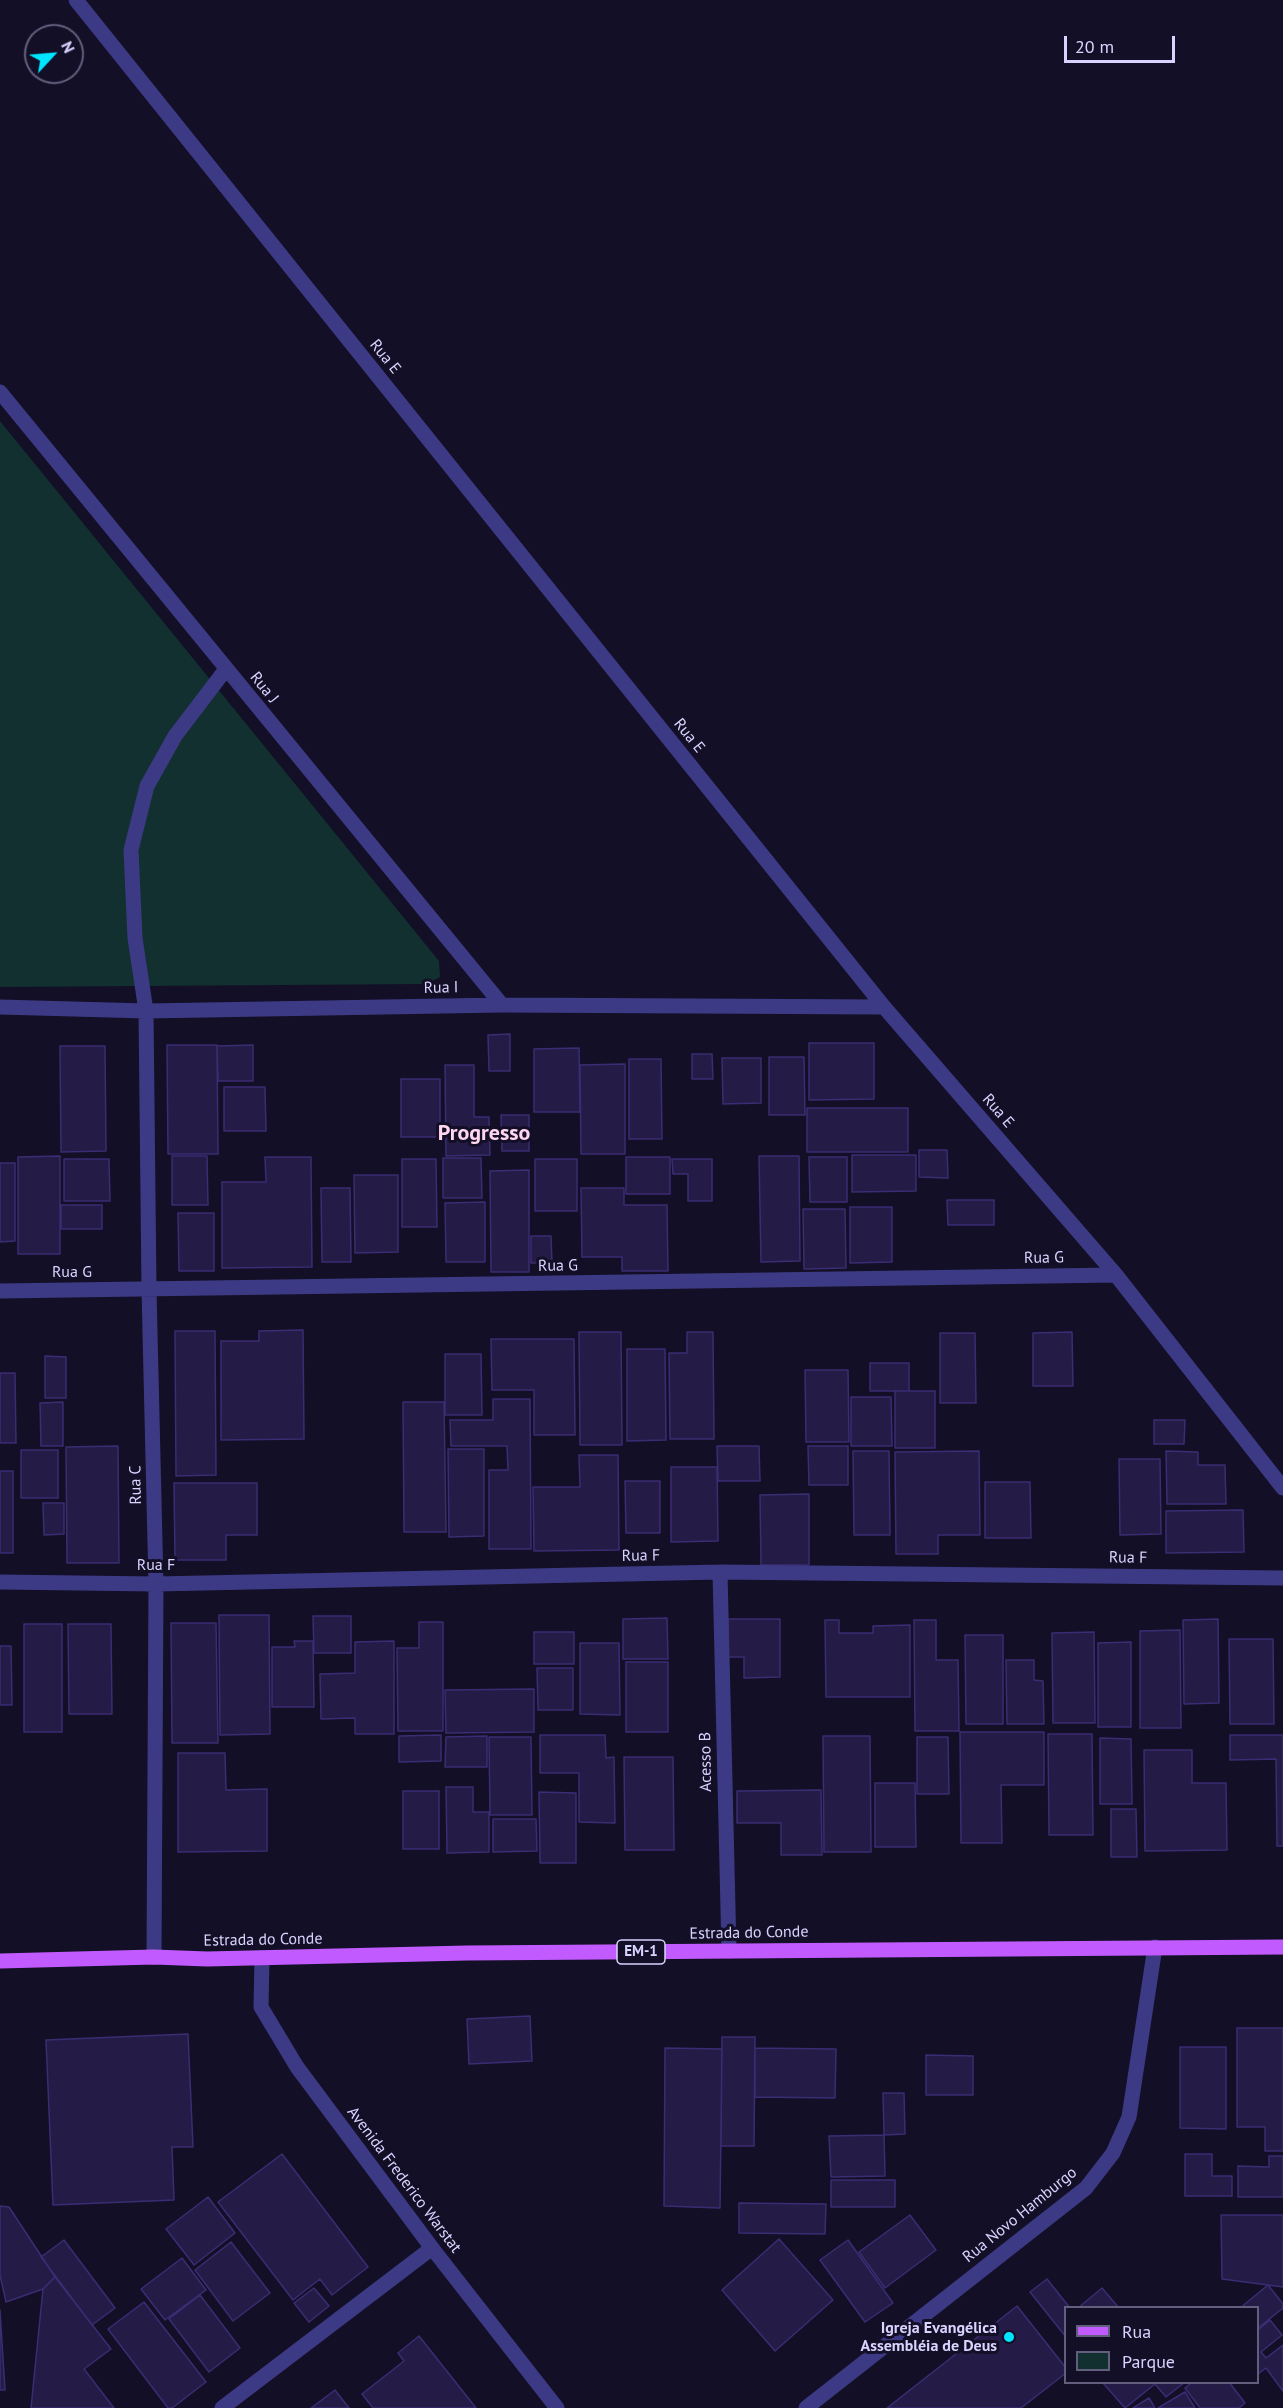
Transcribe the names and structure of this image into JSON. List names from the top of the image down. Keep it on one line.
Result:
{"streets":{"main road":["Estrada do Conde","EM-1"],"street":["Rua E","Rua J","Rua I","Rua G","Rua C","Rua F","Acesso B","Avenida Frederico Warstat","Rua Novo Hamburgo"]},"crossings":[["Rua E","Rua I"],["Rua E","Rua G"],["Rua J","Rua I"],["Rua J","Rua C"],["Rua I","Rua C"],["Rua G","Rua C"],["Rua C","Rua F"],["Rua C","Estrada do Conde"],["Rua F","Acesso B"],["Acesso B","Estrada do Conde"],["Estrada do Conde","Avenida Frederico Warstat"],["Estrada do Conde","Rua Novo Hamburgo"]],"districts":["Progresso"],"places":["Igreja Evangélica Assembléia de Deus"],"legend":["Rua","Parque"],"scale_bar":"20 m","north":"top right"}
